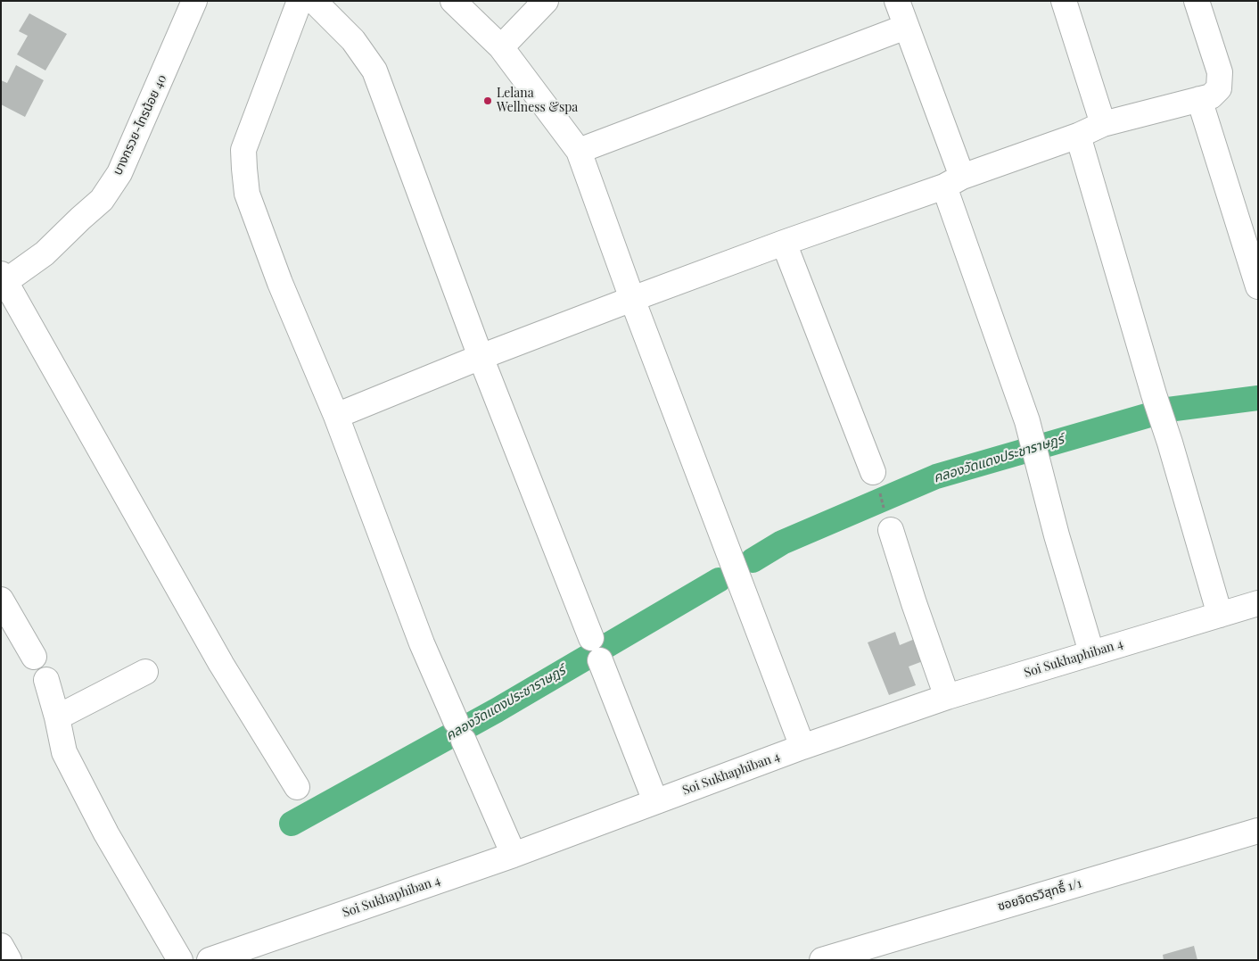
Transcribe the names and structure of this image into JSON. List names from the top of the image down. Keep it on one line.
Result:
{"streets":{"street":["บางกรวย-ไทรน้อย 40","Soi Sukhaphiban 4","ซอยจิตรวิสุทธื์ 1/1"]},"water":["คลองวัดแดงประชาราษฎร์"],"places":["Lelana Wellness &spa"]}
